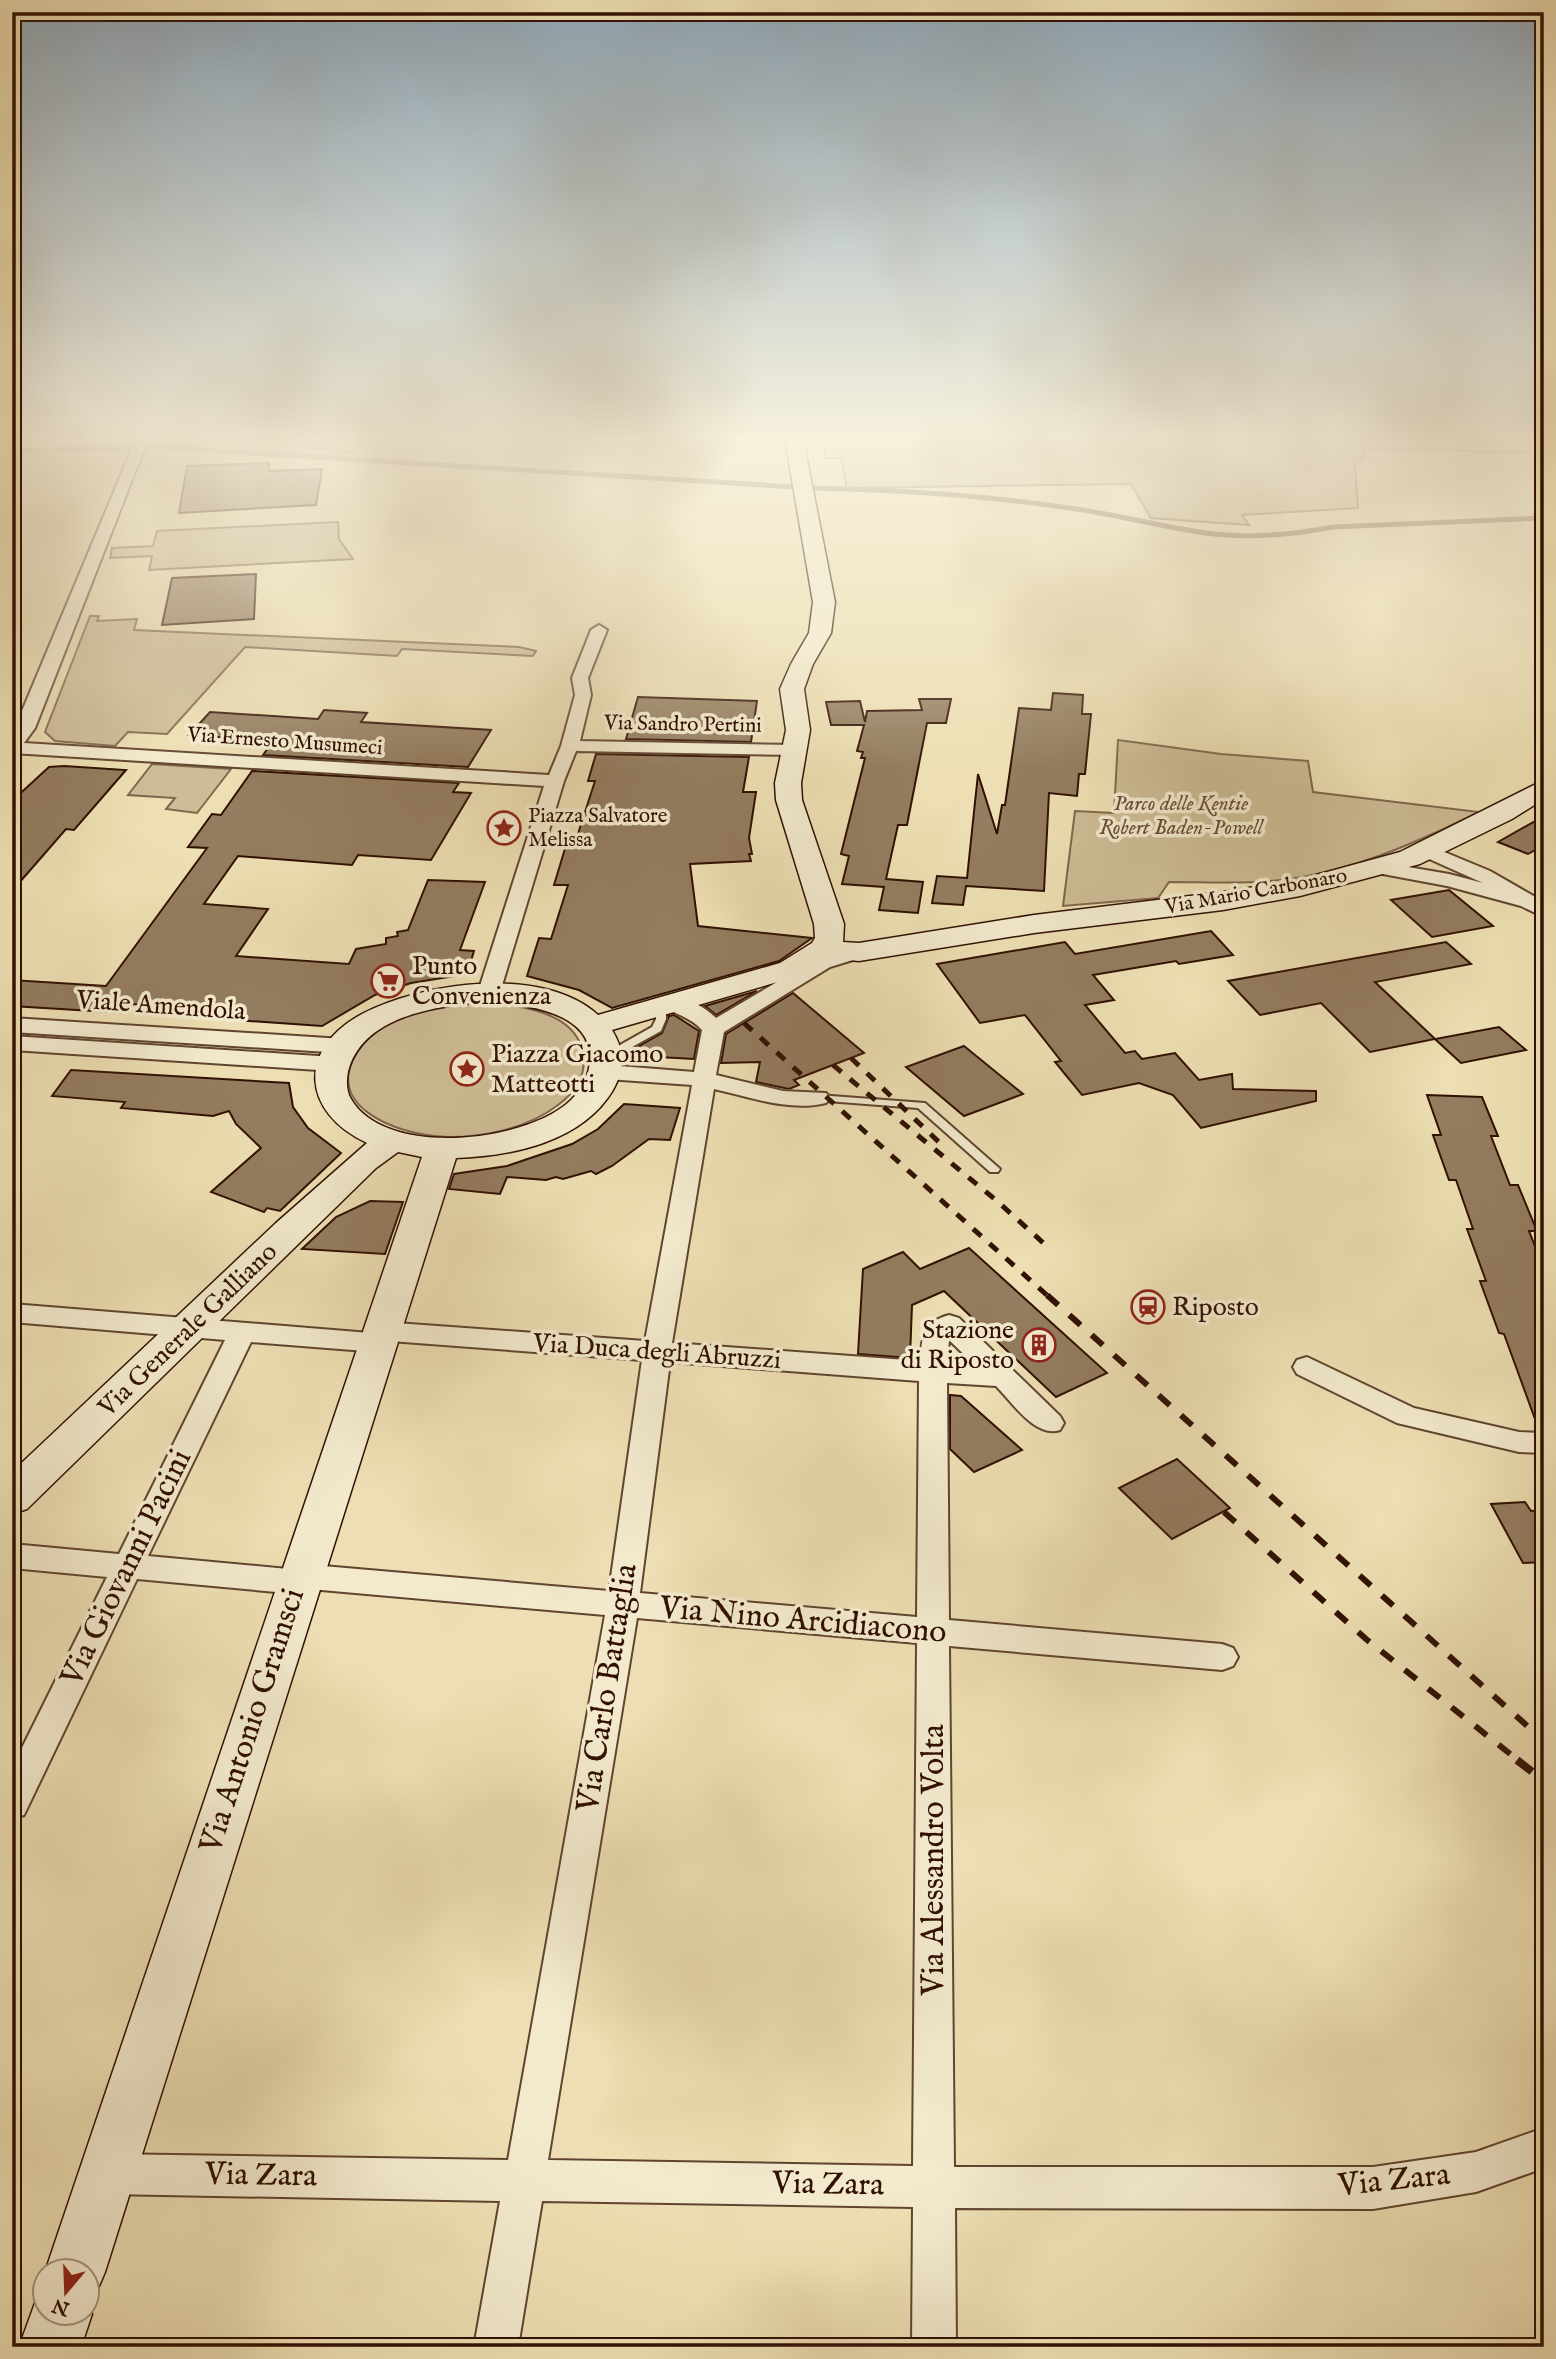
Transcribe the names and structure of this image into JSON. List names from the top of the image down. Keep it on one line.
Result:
{"streets":{"street":["Via Sandro Pertini","Via Ernesto Musumeci","Via Mario Carbonaro","Viale Amendola","Via Generale Galliano","Via Duca degli Abruzzi","Via Giovanni Pacini","Via Nino Arcidiacono","Via Carlo Battaglia","Via Antonio Gramsci","Via Alessandro Volta","Via Zara"]},"crossings":[["Via Generale Galliano","Via Duca degli Abruzzi"],["Via Duca degli Abruzzi","Via Giovanni Pacini"],["Via Duca degli Abruzzi","Via Carlo Battaglia"],["Via Duca degli Abruzzi","Via Antonio Gramsci"],["Via Duca degli Abruzzi","Via Alessandro Volta"],["Via Giovanni Pacini","Via Nino Arcidiacono"],["Via Nino Arcidiacono","Via Carlo Battaglia"],["Via Nino Arcidiacono","Via Antonio Gramsci"],["Via Nino Arcidiacono","Via Alessandro Volta"],["Via Carlo Battaglia","Via Zara"],["Via Antonio Gramsci","Via Zara"],["Via Alessandro Volta","Via Zara"]],"parks":["Parco delle Kentie Robert Baden-Powell"],"places":{"place":["Piazza Salvatore Melissa","Piazza Giacomo Matteotti"],"supermarket":["Punto Convenienza"],"station":["Riposto"],"building":["Stazione di Riposto"]},"north":"bottom"}
